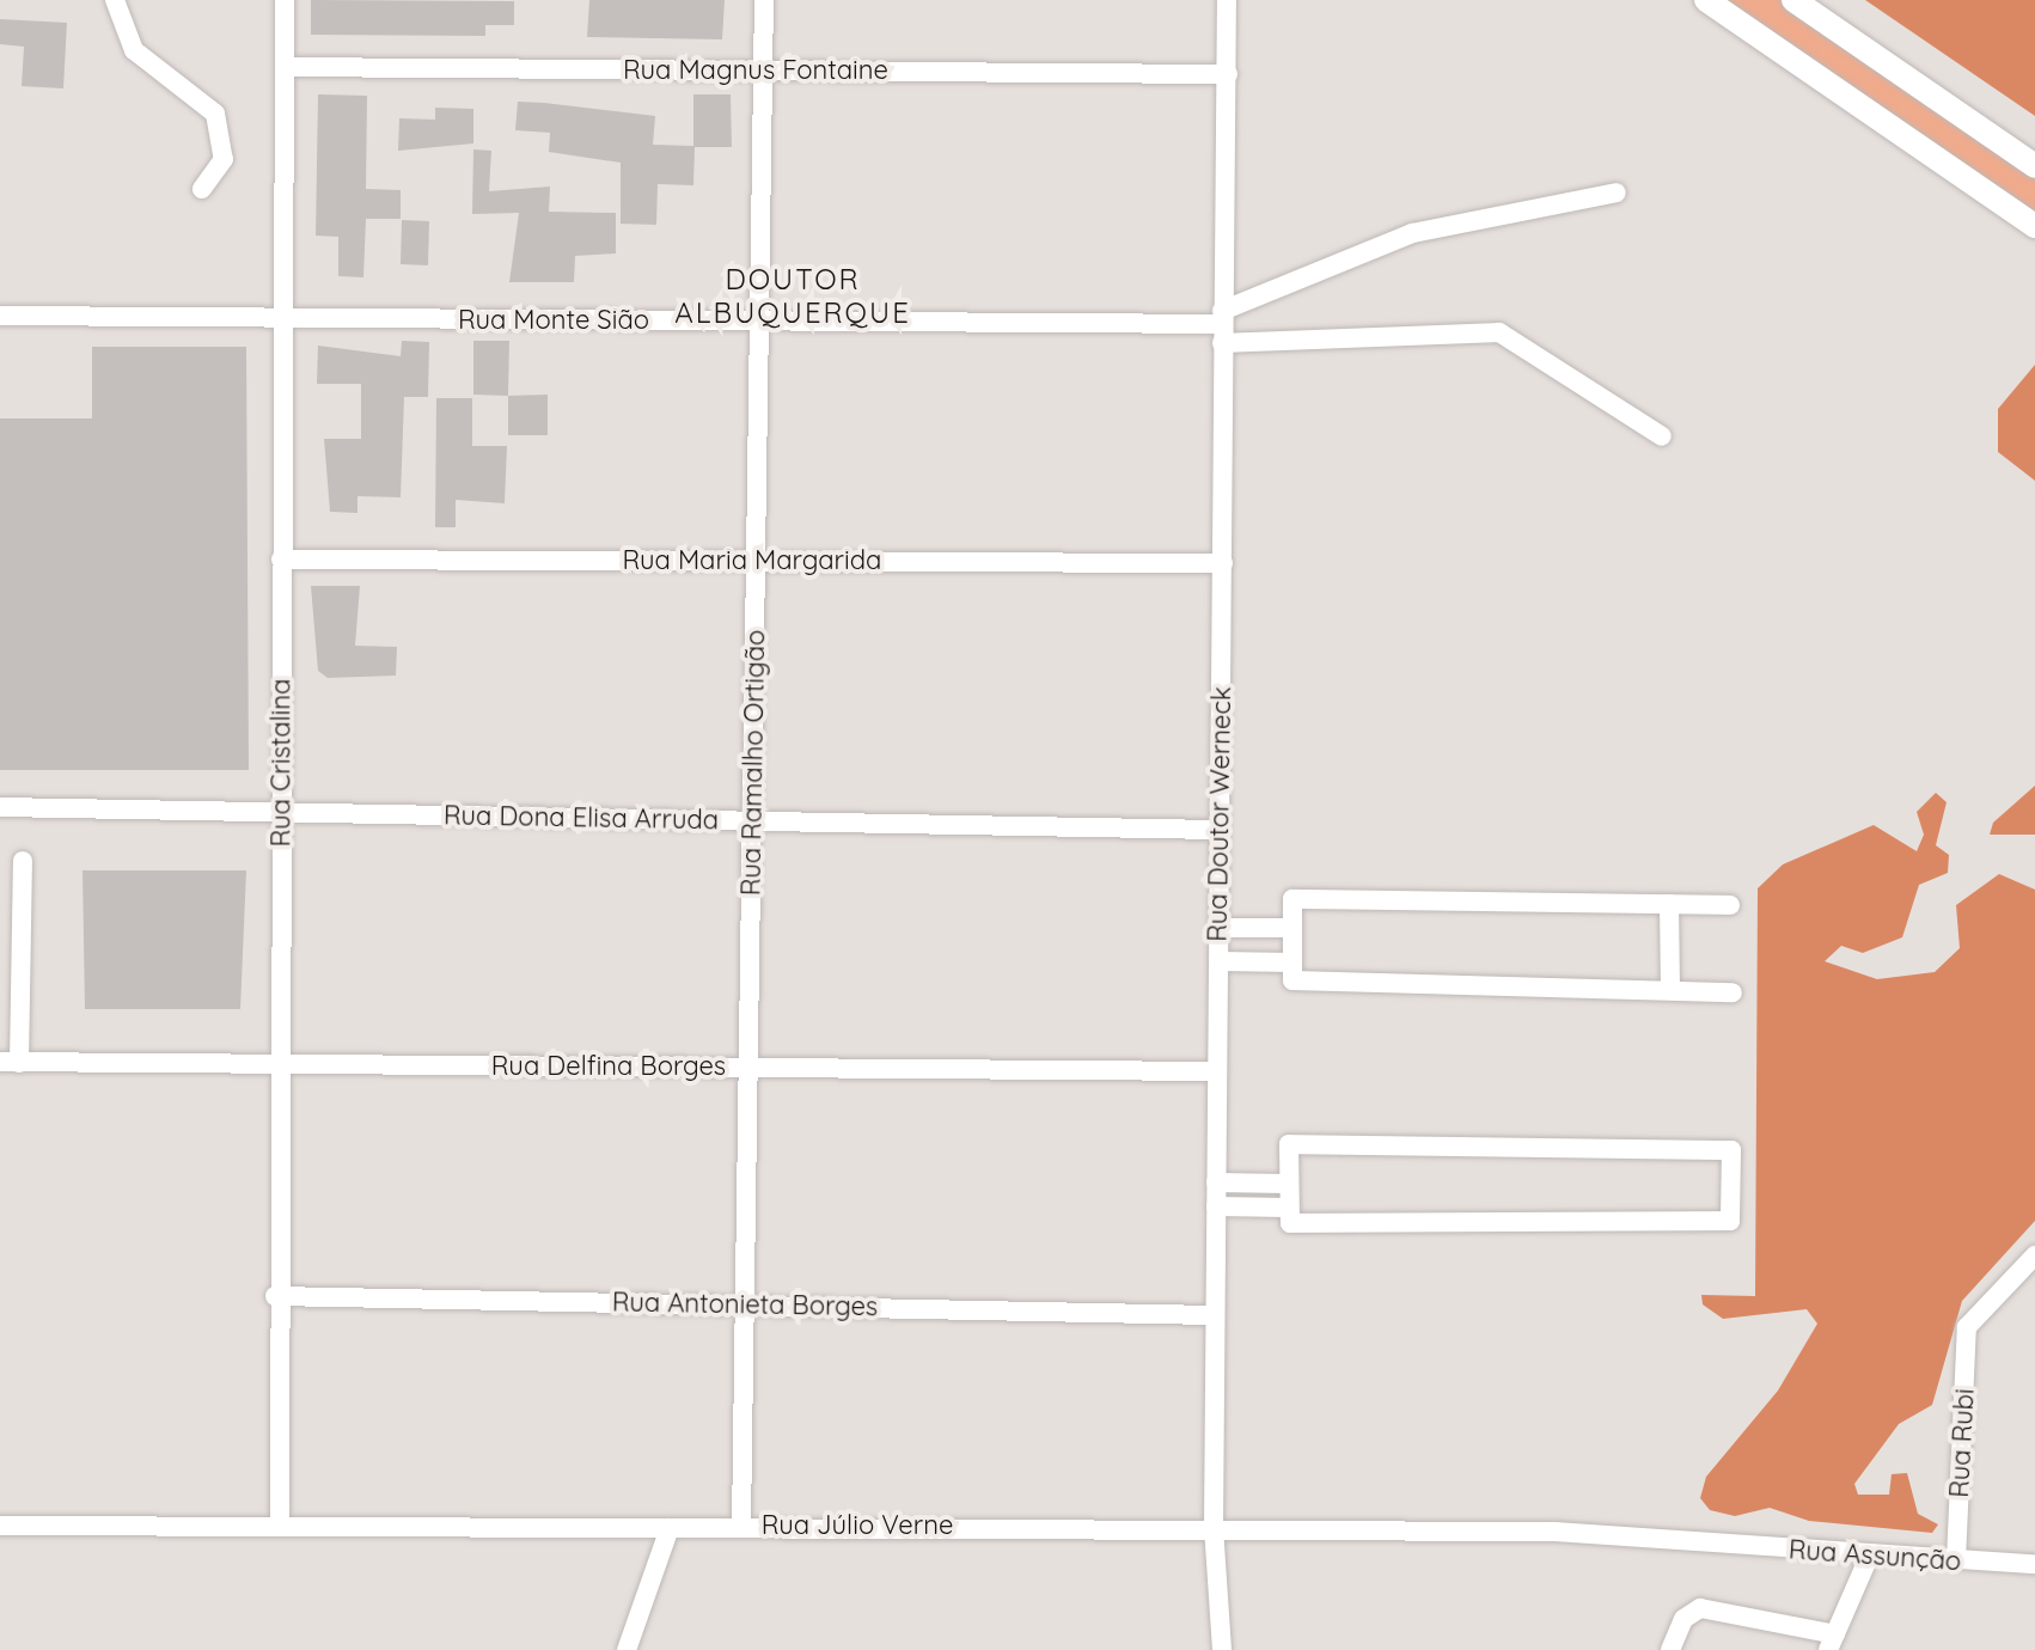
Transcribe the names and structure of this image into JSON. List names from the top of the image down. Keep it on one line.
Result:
{"streets":{"street":["Rua Magnus Fontaine","Rua Monte Sião","Rua Maria Margarida","Rua Cristalina","Rua Ramalho Ortigão","Rua Doutor Werneck","Rua Dona Elisa Arruda","Rua Delfina Borges","Rua Antonieta Borges","Rua Rubi","Rua Júlio Verne","Rua Assunção"]},"crossings":[["Rua Magnus Fontaine","Rua Cristalina"],["Rua Magnus Fontaine","Rua Ramalho Ortigão"],["Rua Magnus Fontaine","Rua Doutor Werneck"],["Rua Monte Sião","Rua Cristalina"],["Rua Monte Sião","Rua Ramalho Ortigão"],["Rua Monte Sião","Rua Doutor Werneck"],["Rua Maria Margarida","Rua Cristalina"],["Rua Maria Margarida","Rua Ramalho Ortigão"],["Rua Maria Margarida","Rua Doutor Werneck"],["Rua Cristalina","Rua Dona Elisa Arruda"],["Rua Cristalina","Rua Delfina Borges"],["Rua Cristalina","Rua Antonieta Borges"],["Rua Cristalina","Rua Júlio Verne"],["Rua Ramalho Ortigão","Rua Dona Elisa Arruda"],["Rua Ramalho Ortigão","Rua Delfina Borges"],["Rua Ramalho Ortigão","Rua Antonieta Borges"],["Rua Ramalho Ortigão","Rua Júlio Verne"],["Rua Doutor Werneck","Rua Dona Elisa Arruda"],["Rua Doutor Werneck","Rua Delfina Borges"],["Rua Doutor Werneck","Rua Antonieta Borges"],["Rua Doutor Werneck","Rua Júlio Verne"],["Rua Rubi","Rua Assunção"],["Rua Júlio Verne","Rua Assunção"]],"districts":["DOUTOR ALBUQUERQUE"]}
